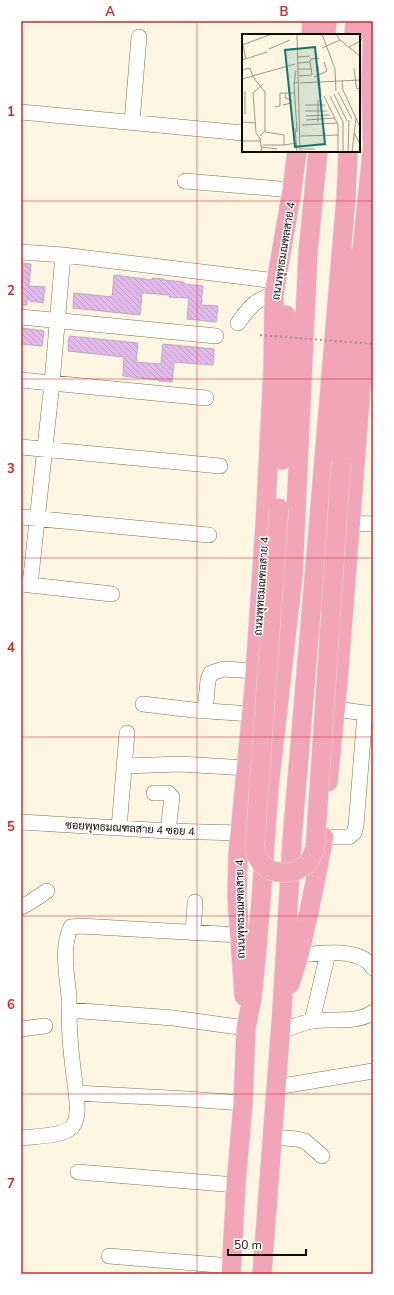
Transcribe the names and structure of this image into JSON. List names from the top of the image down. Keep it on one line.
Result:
{"streets":{"main road":["ถนนพุทธมณฑลสาย 4"],"street":["ซอยพุทธมณฑลสาย 4 ซอย 4"]},"crossings":[["ถนนพุทธมณฑลสาย 4","ซอยพุทธมณฑลสาย 4 ซอย 4"]],"scale_bar":"50 m","grid":{"columns":["A","B"],"rows":["1","2","3","4","5","6","7"]}}
